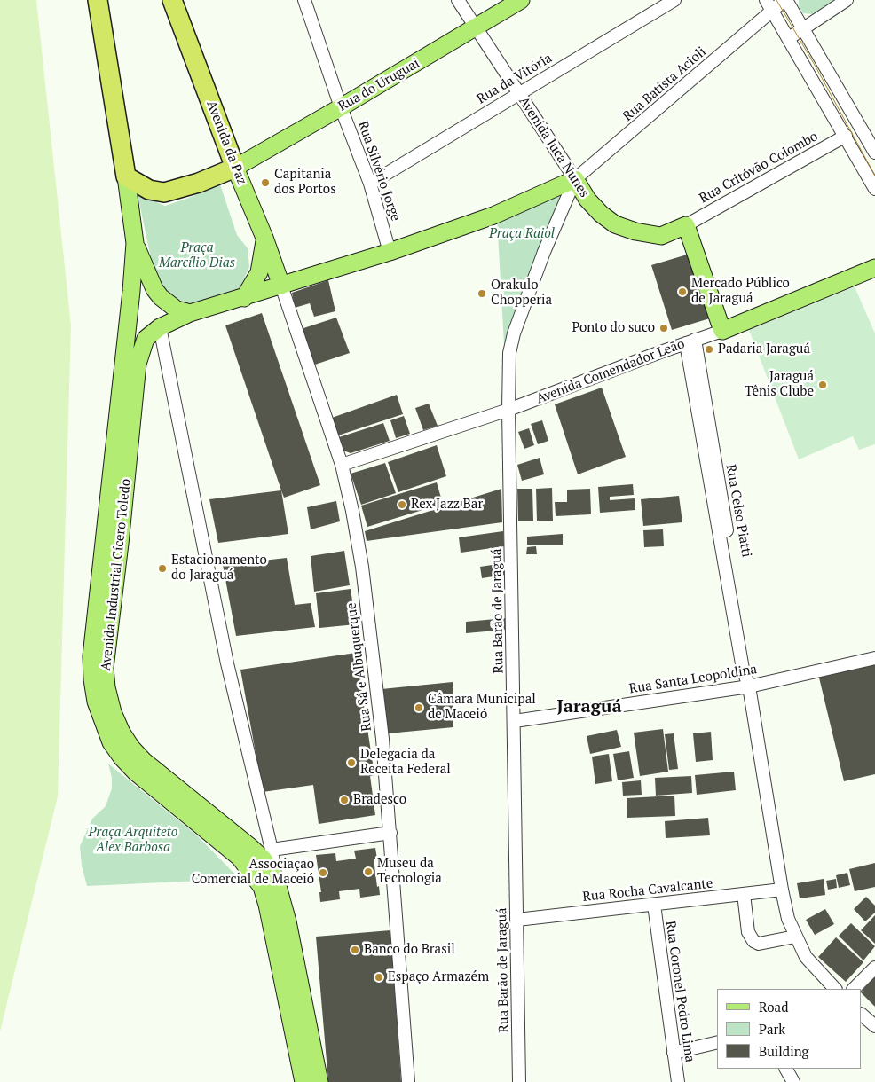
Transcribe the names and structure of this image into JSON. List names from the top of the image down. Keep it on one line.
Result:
{"streets":{"highway":["Avenida da Paz"],"main road":["Rua do Uruguai","Avenida Juca Nunes","Avenida Comendador Leão","Avenida Industrial Cícero Toledo"],"street":["Rua da Vitória","Rua Batista Acioli","Rua Critóvão Colombo","Rua Silvério Jorge","Rua Celso Piatti","Rua Barão de Jaraguá","Rua Sá e Albuquerque","Rua Santa Leopoldina","Rua Rocha Cavalcante","Rua Coronel Pedro Lima"]},"crossings":[["Rua da Vitória","Avenida Juca Nunes"],["Rua da Vitória","Rua Silvério Jorge"],["Rua Batista Acioli","Avenida Juca Nunes"],["Rua Batista Acioli","Avenida Industrial Cícero Toledo"],["Rua Batista Acioli","Rua Barão de Jaraguá"],["Rua do Uruguai","Avenida da Paz"],["Rua do Uruguai","Avenida Juca Nunes"],["Rua do Uruguai","Rua Silvério Jorge"],["Avenida da Paz","Avenida Industrial Cícero Toledo"],["Avenida da Paz","Rua Sá e Albuquerque"],["Avenida Juca Nunes","Rua Critóvão Colombo"],["Avenida Juca Nunes","Avenida Industrial Cícero Toledo"],["Avenida Juca Nunes","Rua Barão de Jaraguá"],["Rua Silvério Jorge","Avenida Industrial Cícero Toledo"],["Avenida Comendador Leão","Rua Celso Piatti"],["Avenida Comendador Leão","Rua Barão de Jaraguá"],["Avenida Comendador Leão","Rua Sá e Albuquerque"],["Rua Celso Piatti","Rua Santa Leopoldina"],["Rua Celso Piatti","Rua Rocha Cavalcante"],["Avenida Industrial Cícero Toledo","Rua Barão de Jaraguá"],["Avenida Industrial Cícero Toledo","Rua Sá e Albuquerque"],["Rua Barão de Jaraguá","Rua Santa Leopoldina"],["Rua Barão de Jaraguá","Rua Rocha Cavalcante"],["Rua Rocha Cavalcante","Rua Coronel Pedro Lima"]],"districts":["Jaraguá"],"parks":["Praça Raiol","Praça Marcílio Dias","Praça Arquiteto Alex Barbosa"],"places":["Capitania dos Portos","Mercado Público de Jaraguá","Orakulo Chopperia","Ponto do suco","Padaria Jaraguá","Jaraguá Tênis Clube","Rex Jazz Bar","Estacionamento do Jaraguá","Câmara Municipal de Maceió","Delegacia da Receita Federal","Bradesco","Museu da Tecnologia","Associação Comercial de Maceió","Banco do Brasil","Espaço Armazém"],"legend":["Road","Park","Building"]}
